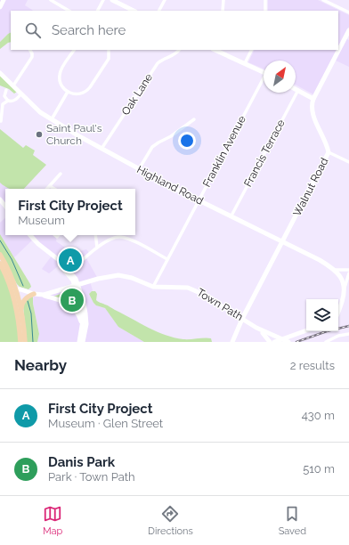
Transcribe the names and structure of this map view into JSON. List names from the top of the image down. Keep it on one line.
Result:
{"streets":{"street":["Oak Lane","Franklin Avenue","Francis Terrace","Highland Road","Walnut Road","Town Path"]},"crossings":[["Oak Lane","Highland Road"],["Franklin Avenue","Highland Road"],["Franklin Avenue","Town Path"],["Francis Terrace","Highland Road"],["Highland Road","Walnut Road"],["Walnut Road","Town Path"]],"places":["Saint Paul's Church"],"north":"top right","page":{"search":"Search here","popup":["First City Project","Museum"],"pins":["A","B"],"heading":["Nearby","2 results"],"list":[{"mark":"A","name":"First City Project","note":"Museum · Glen Street","value":"430 m"},{"mark":"B","name":"Danis Park","note":"Park · Town Path","value":"510 m"}],"nav":["Map","Directions","Saved"]}}
